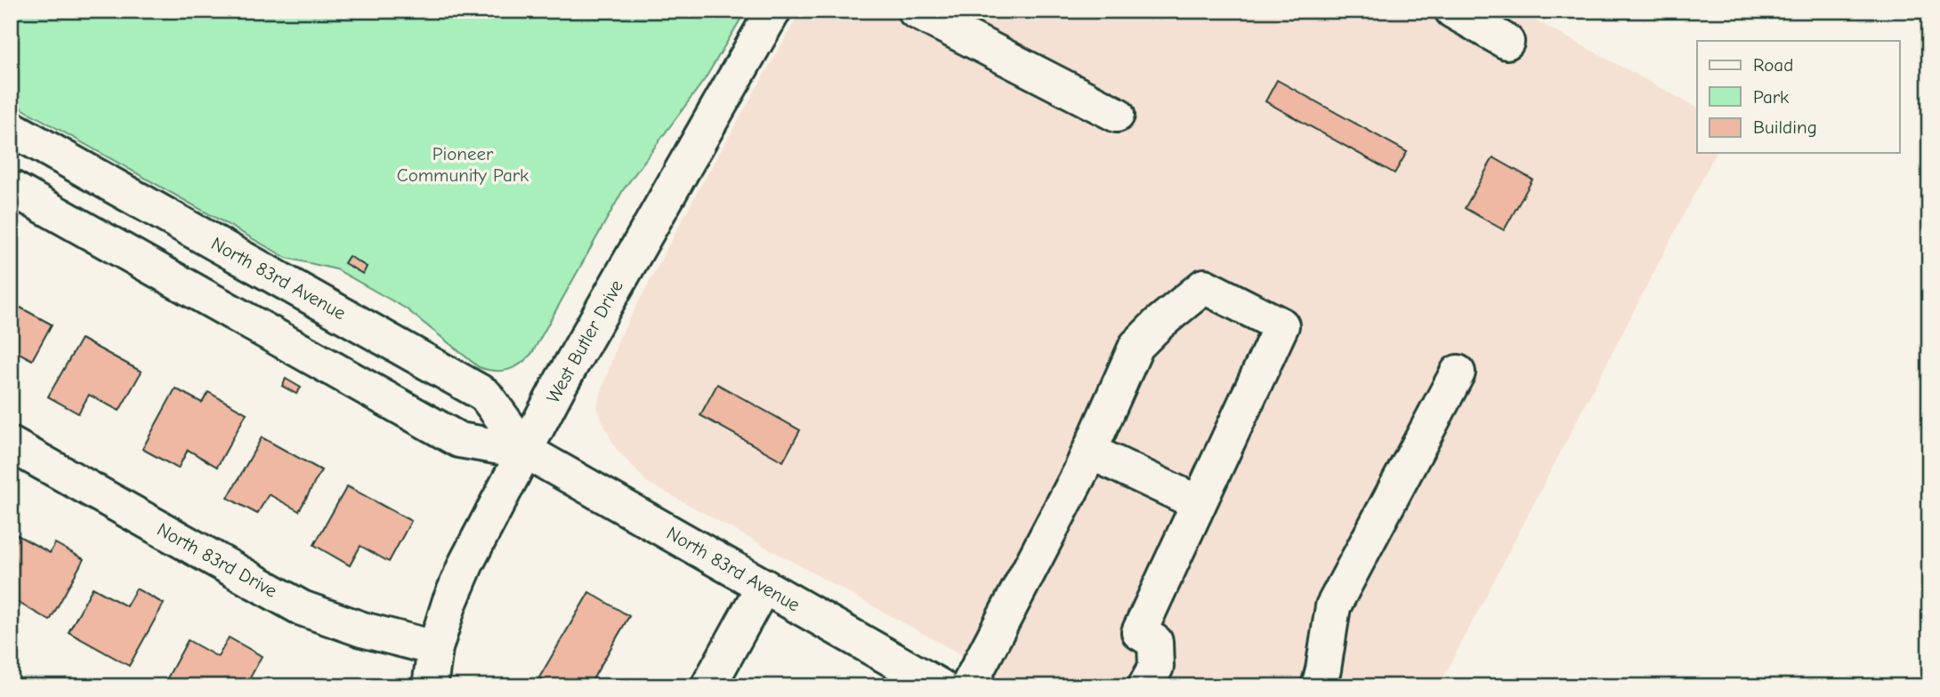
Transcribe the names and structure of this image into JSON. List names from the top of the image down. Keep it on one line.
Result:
{"streets":{"main road":["North 83rd Avenue","West Butler Drive","North 83rd Drive"]},"crossings":[["North 83rd Avenue","West Butler Drive"],["West Butler Drive","North 83rd Drive"]],"parks":["Pioneer Community Park"],"legend":["Road","Park","Building"]}
